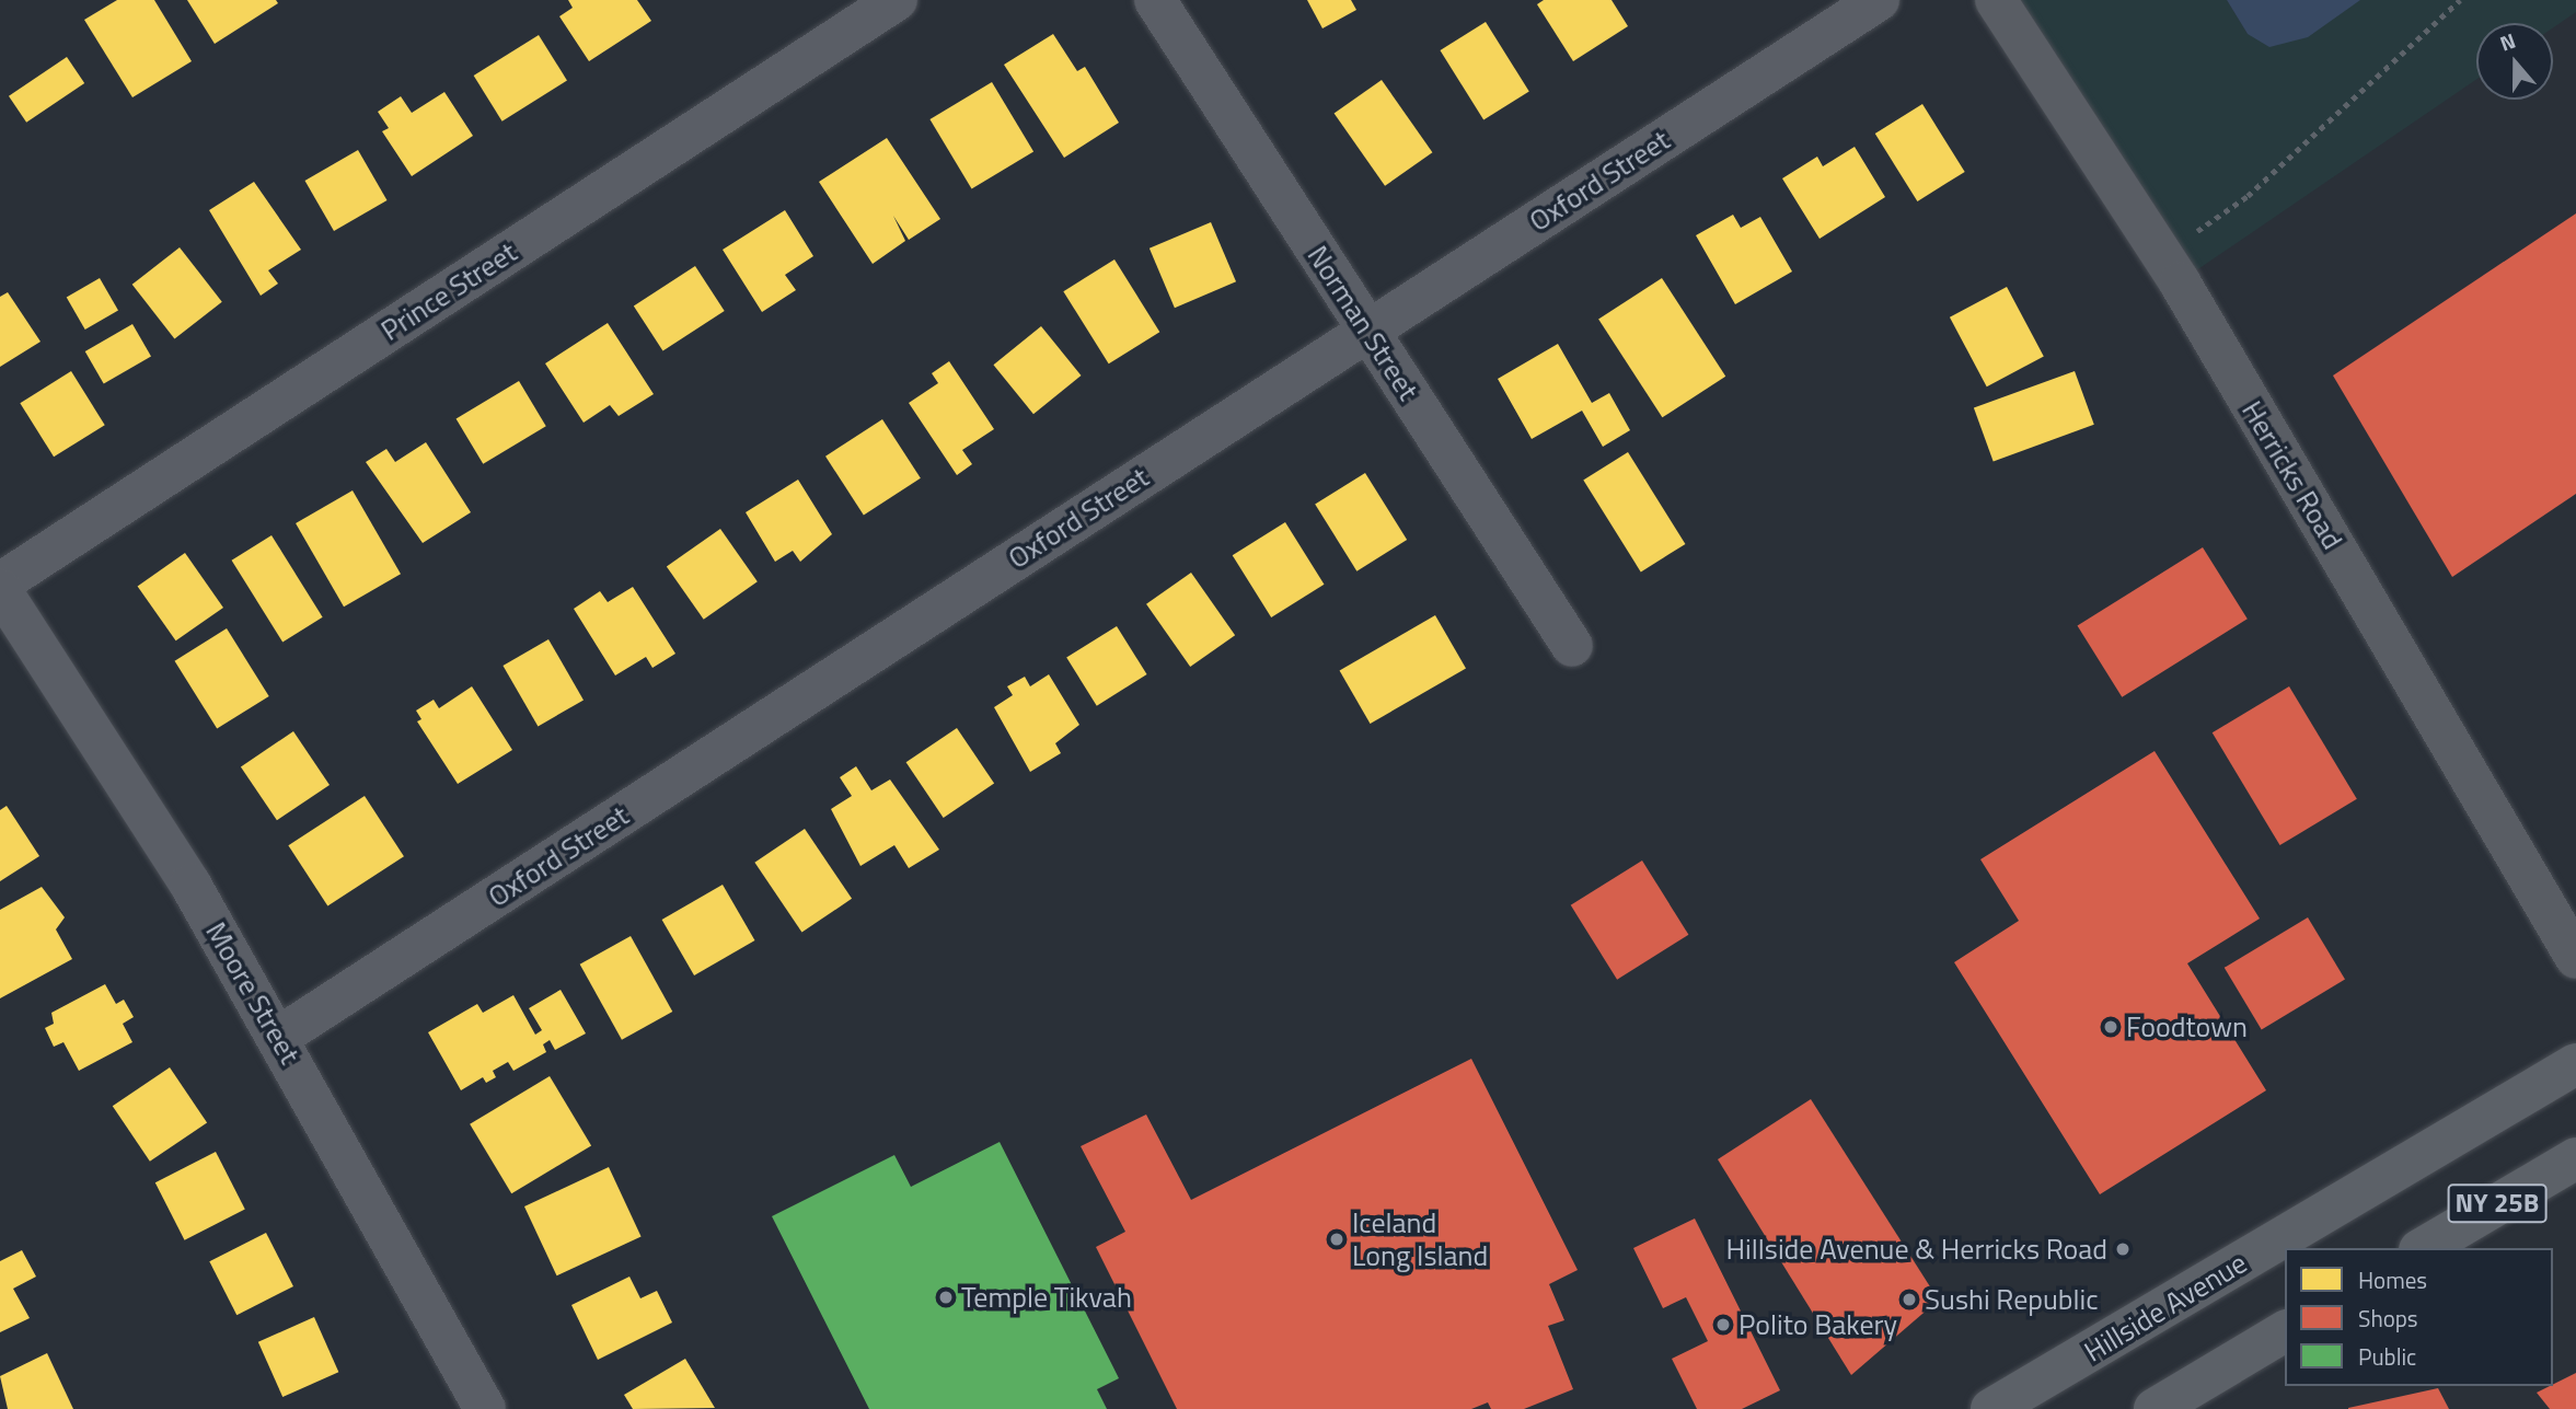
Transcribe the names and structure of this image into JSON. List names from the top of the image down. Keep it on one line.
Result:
{"streets":{"main road":["Herricks Road","NY 25B","Hillside Avenue"],"street":["Oxford Street","Prince Street","Norman Street","Moore Street"]},"crossings":[["Oxford Street","Norman Street"],["Oxford Street","Moore Street"],["Prince Street","Moore Street"]],"places":["Foodtown","Iceland Long Island","Hillside Avenue & Herricks Road","Temple Tikvah","Sushi Republic","Polito Bakery"],"legend":["Homes","Shops","Public"],"north":"top"}
